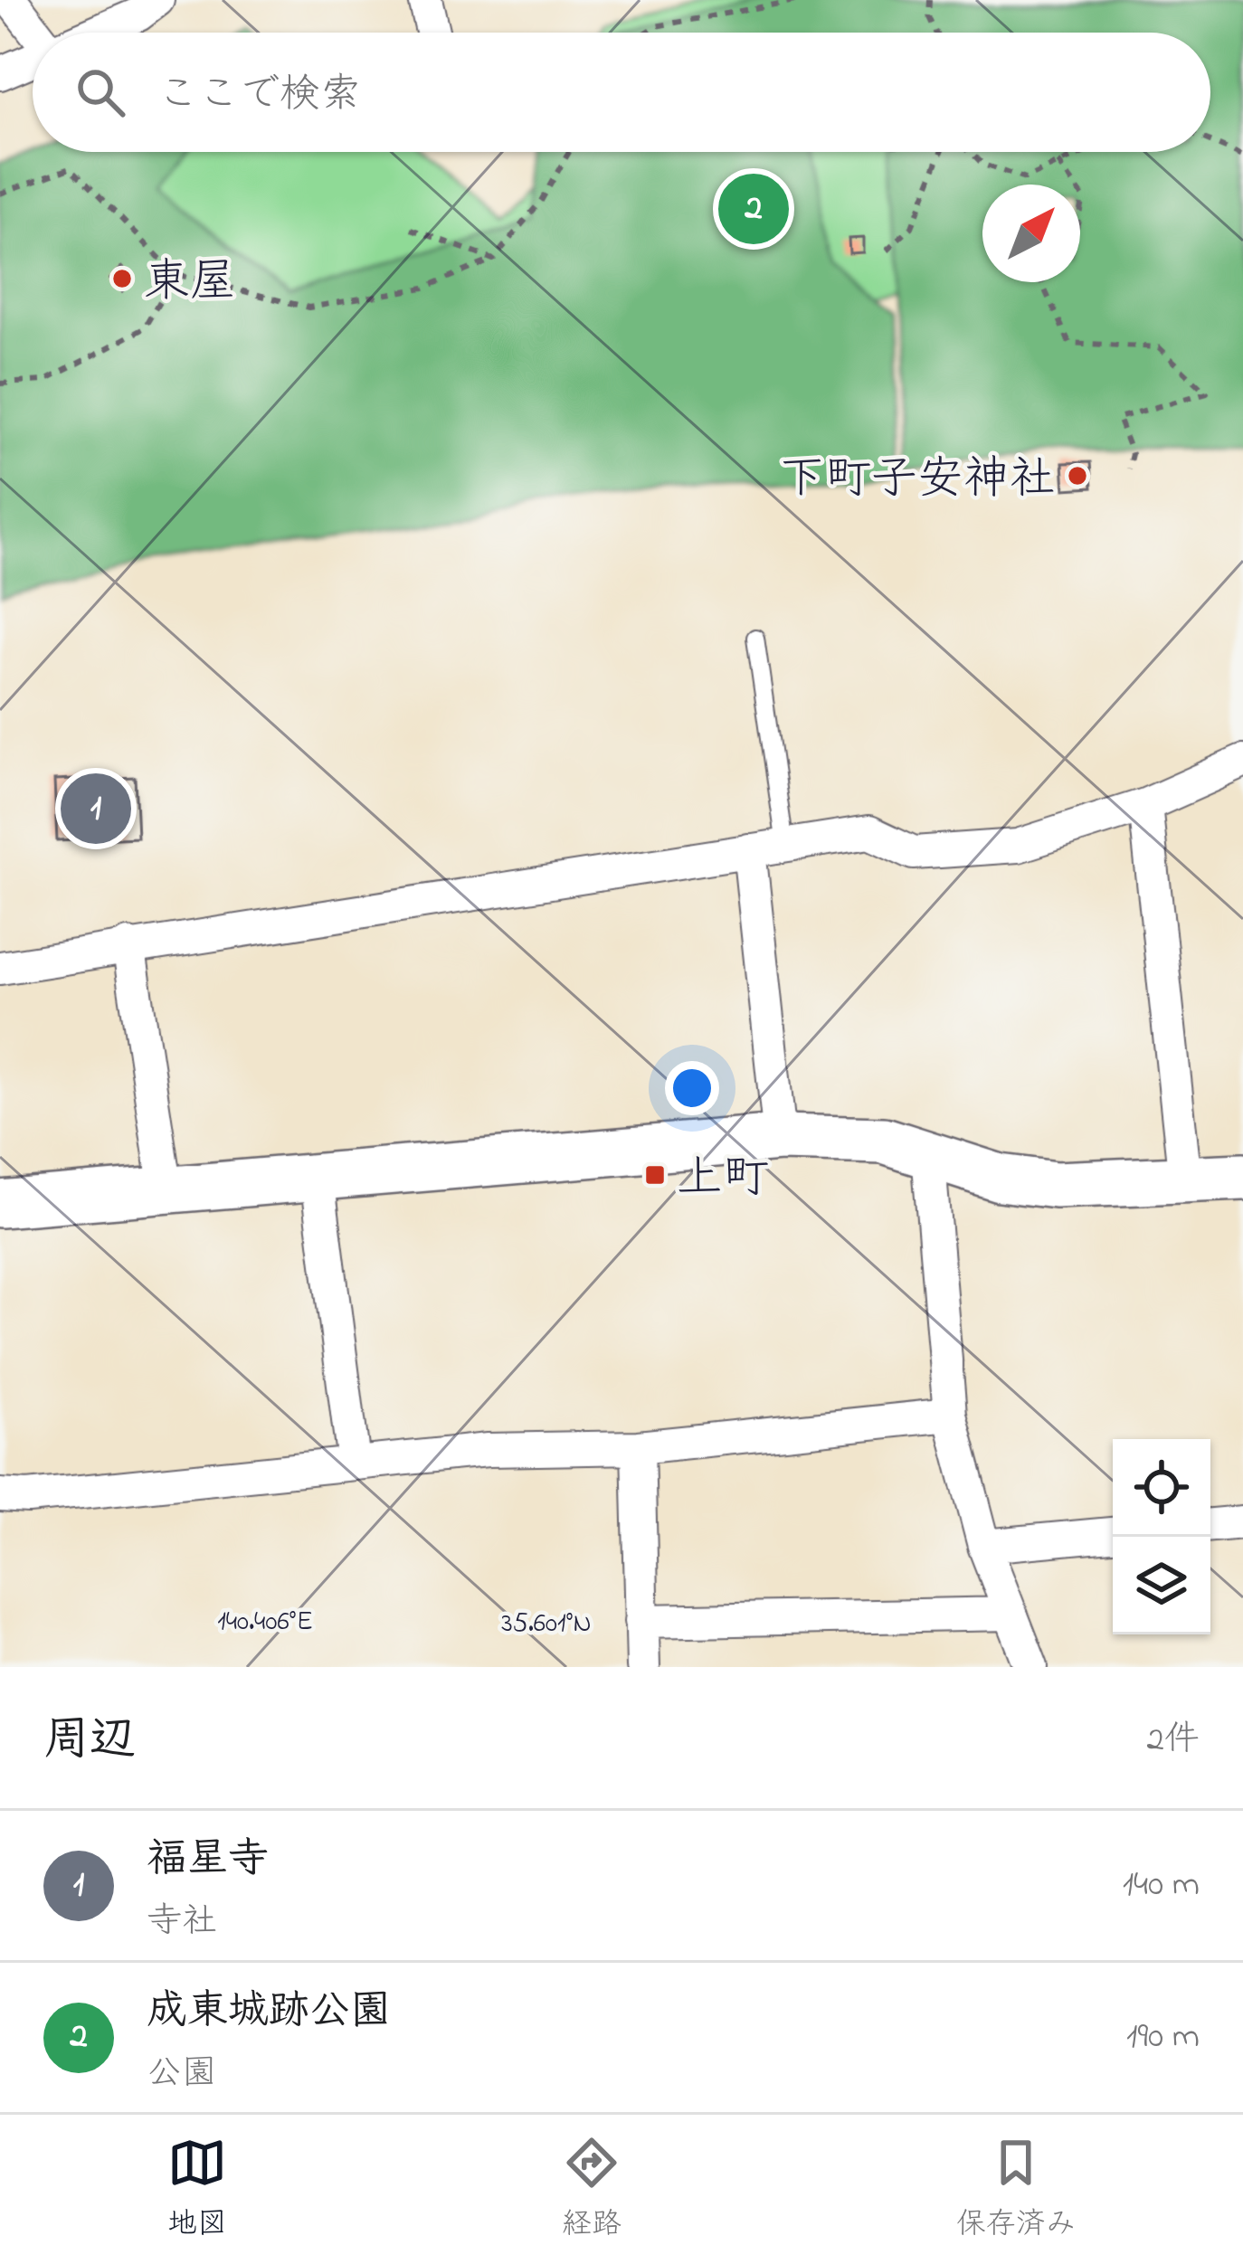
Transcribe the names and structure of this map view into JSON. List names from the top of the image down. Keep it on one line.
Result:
{"places":{"other":["東屋","下町子安神社"],"transit":["上町"]},"north":"top right","page":{"search":"ここで検索","pins":["2","1"],"heading":["周辺","2件"],"list":[{"mark":"1","name":"福星寺","note":"寺社","value":"140 m"},{"mark":"2","name":"成東城跡公園","note":"公園","value":"190 m"}],"nav":["地図","経路","保存済み"]},"coordinates":["140.406°E","35.601°N"]}
